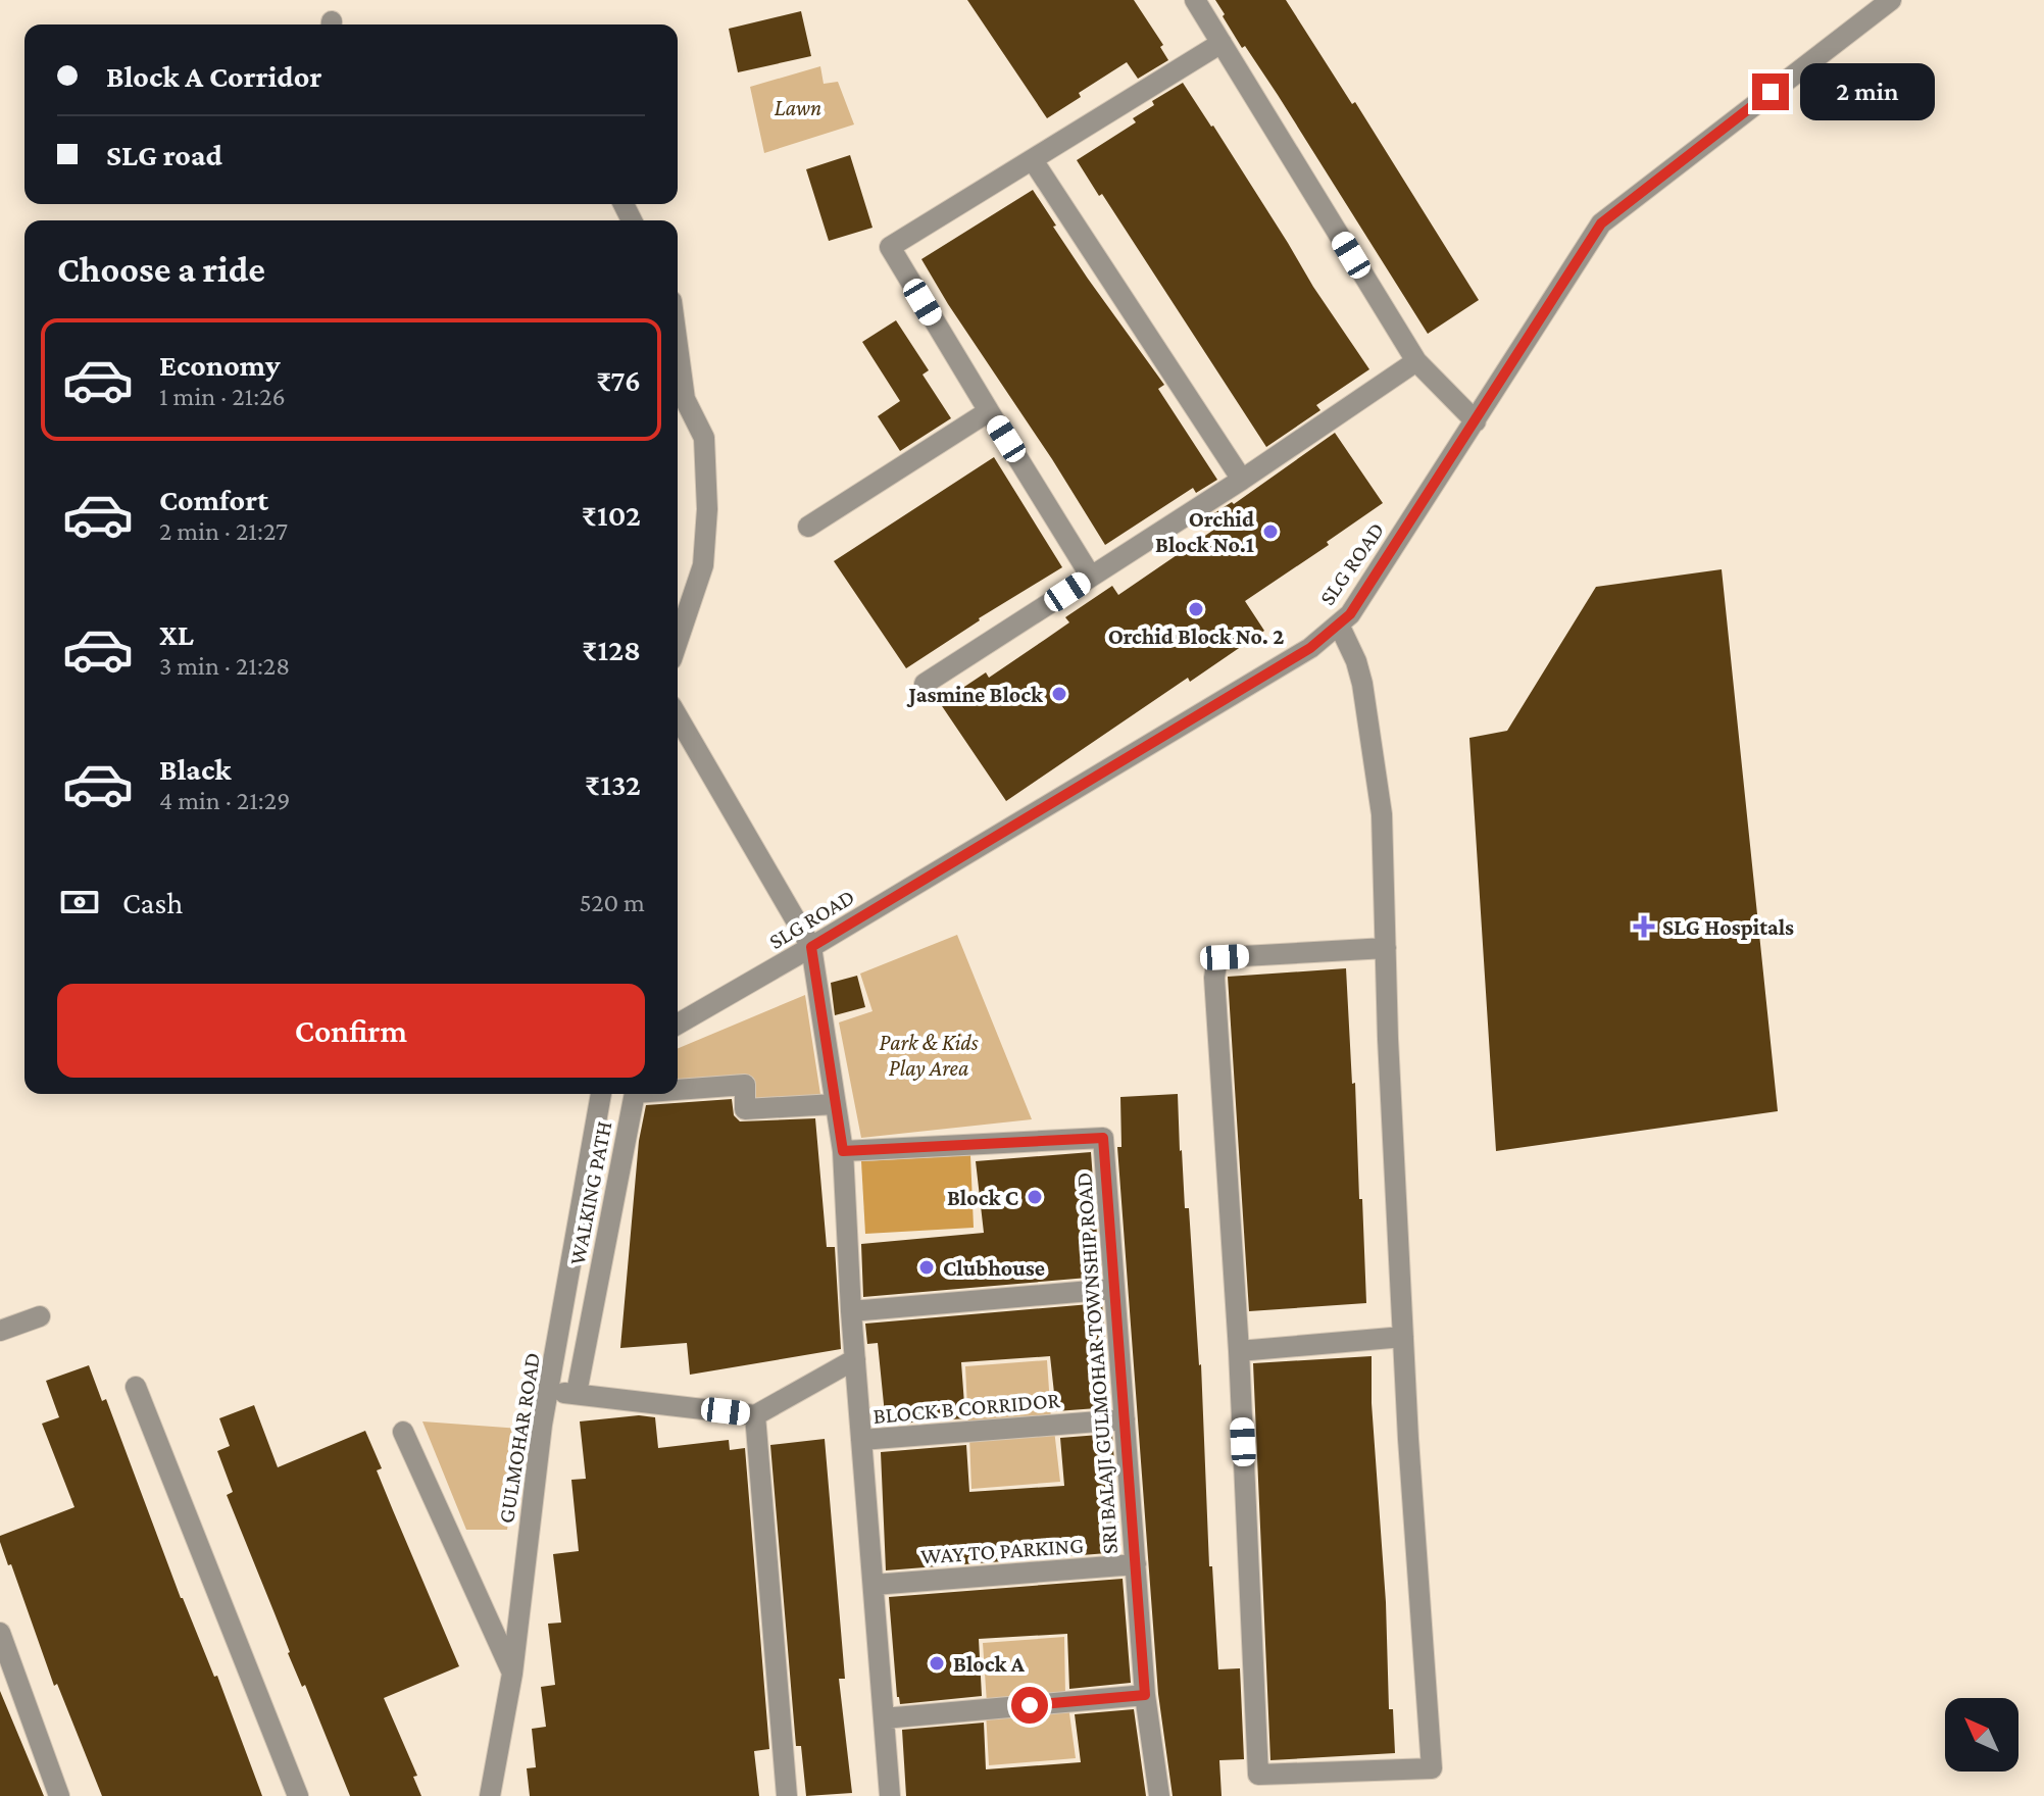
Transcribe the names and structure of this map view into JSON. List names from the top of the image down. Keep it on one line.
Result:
{"streets":{"street":["SLG ROAD","WALKING PATH","SRI BALAJI GULMOHAR TOWNSHIP ROAD","BLOCK B CORRIDOR","GULMOHAR ROAD","WAY TO PARKING"]},"crossings":[["SRI BALAJI GULMOHAR TOWNSHIP ROAD","BLOCK B CORRIDOR"],["SRI BALAJI GULMOHAR TOWNSHIP ROAD","WAY TO PARKING"]],"parks":["Lawn","Park & Kids Play Area"],"places":{"other":["Orchid Block No.1","Orchid Block No. 2","Jasmine Block","Block C","Clubhouse","Block A"],"health":["SLG Hospitals"]},"north":"top left","page":{"banner":["Block A Corridor","SLG road"],"bubble":"2 min","heading":"Choose a ride","list":[{"name":"Economy","note":"1 min · 21:26","value":"₹76"},{"name":"Comfort","note":"2 min · 21:27","value":"₹102"},{"name":"XL","note":"3 min · 21:28","value":"₹128"},{"name":"Black","note":"4 min · 21:29","value":"₹132"}],"pay":["Cash","520 m"],"buttons":"Confirm"}}
